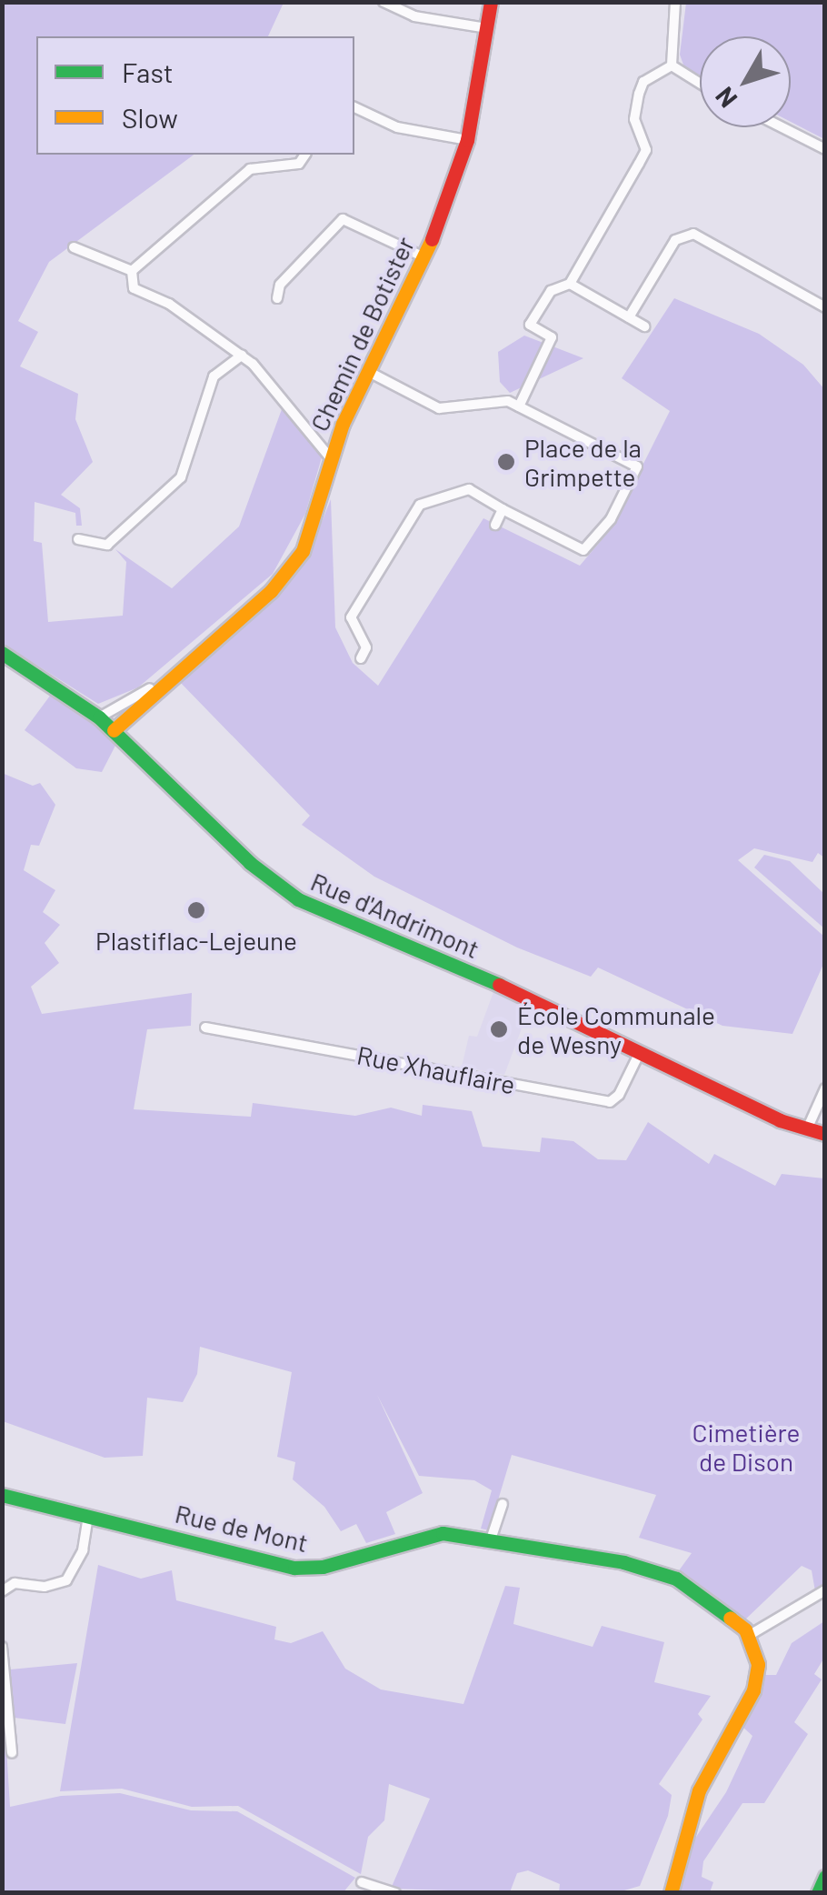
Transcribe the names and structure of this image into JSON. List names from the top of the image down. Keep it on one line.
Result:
{"streets":{"street":["Chemin de Botister","Rue d'Andrimont","Rue Xhauflaire","Rue de Mont"]},"crossings":[["Chemin de Botister","Rue d'Andrimont"],["Rue d'Andrimont","Rue Xhauflaire"]],"parks":["Cimetière de Dison"],"places":["Place de la Grimpette","Plastiflac-Lejeune","École Communale de Wesny"],"legend":["Fast","Slow"],"north":"bottom left"}
